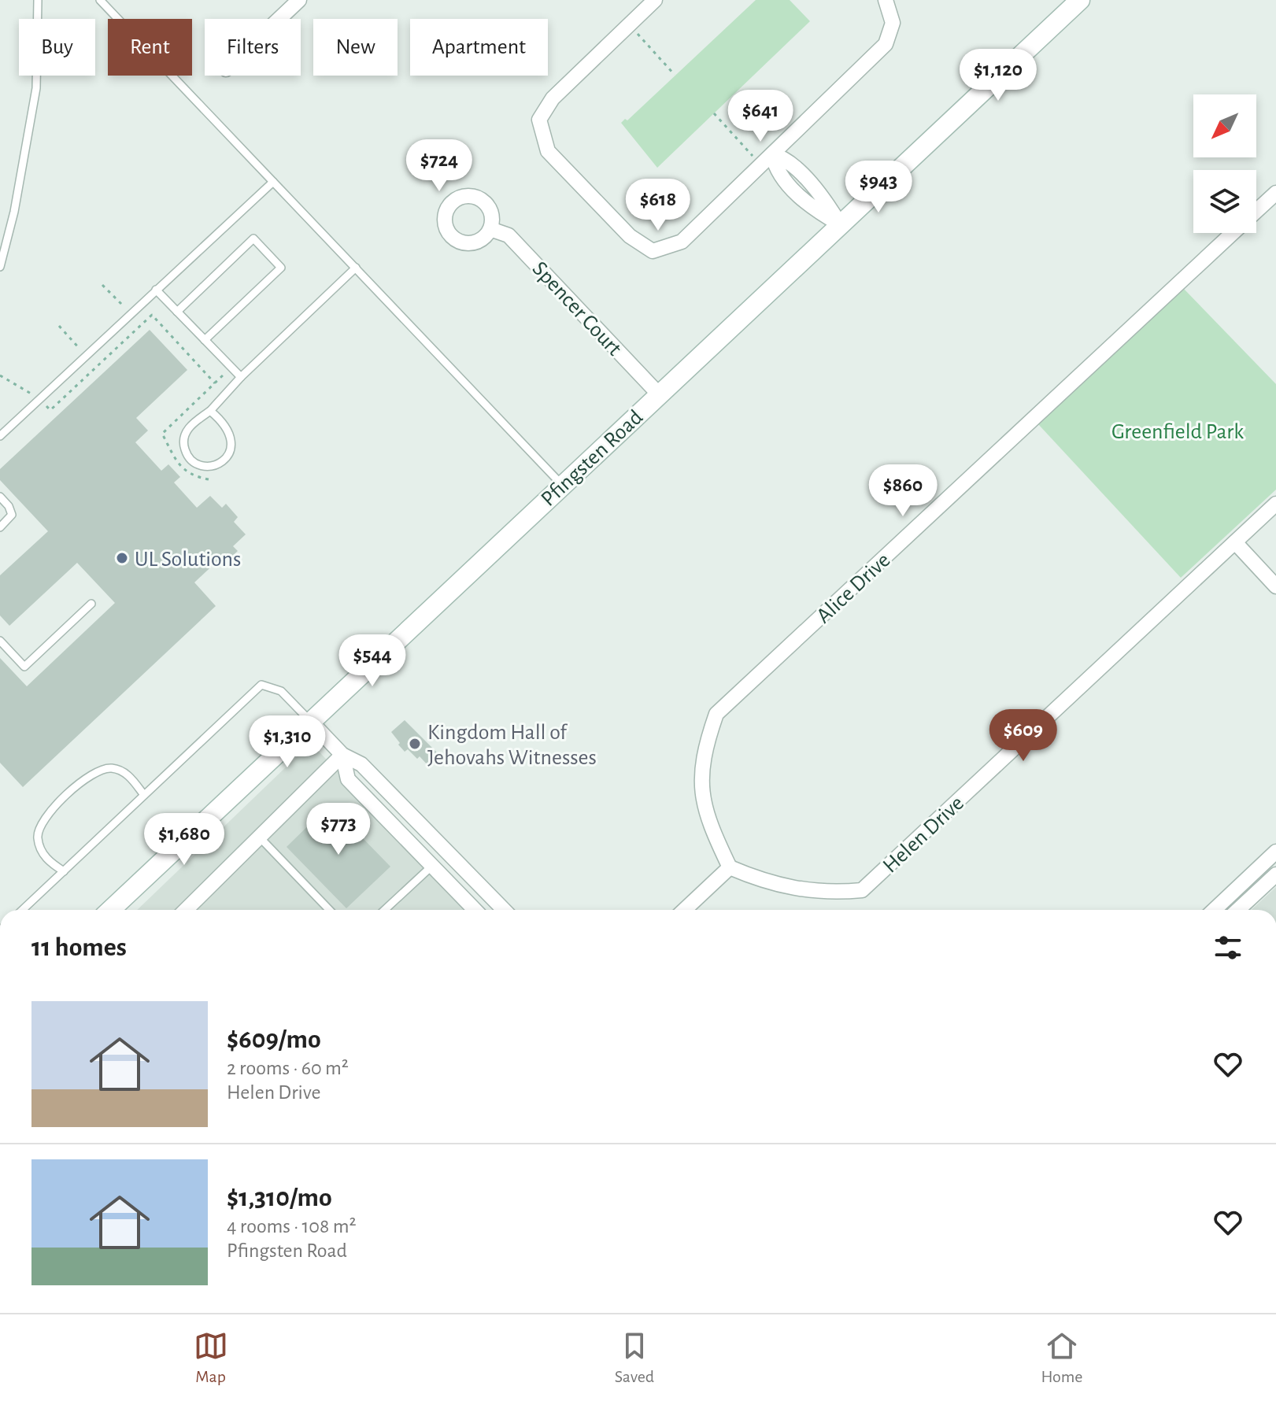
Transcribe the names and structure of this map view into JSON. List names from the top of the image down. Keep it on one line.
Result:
{"streets":{"main road":["Pfingsten Road"],"street":["Spencer Court","Alice Drive","Helen Drive"]},"crossings":[["Spencer Court","Pfingsten Road"],["Alice Drive","Helen Drive"]],"parks":["Greenfield Park"],"places":["UL Solutions","Kingdom Hall of Jehovahs Witnesses"],"north":"bottom left","page":{"chip":["Buy","Rent","Filters","New","Apartment"],"price":["$1,120","$641","$724","$943","$618","$860","$544","$609","$1,310","$773","$1,680"],"heading":"11 homes","list":[{"name":"$609/mo","note":"2 rooms · 60 m² · Helen Drive"},{"name":"$1,310/mo","note":"4 rooms · 108 m² · Pfingsten Road"}],"tabs":["Map","Saved","Home"]}}
